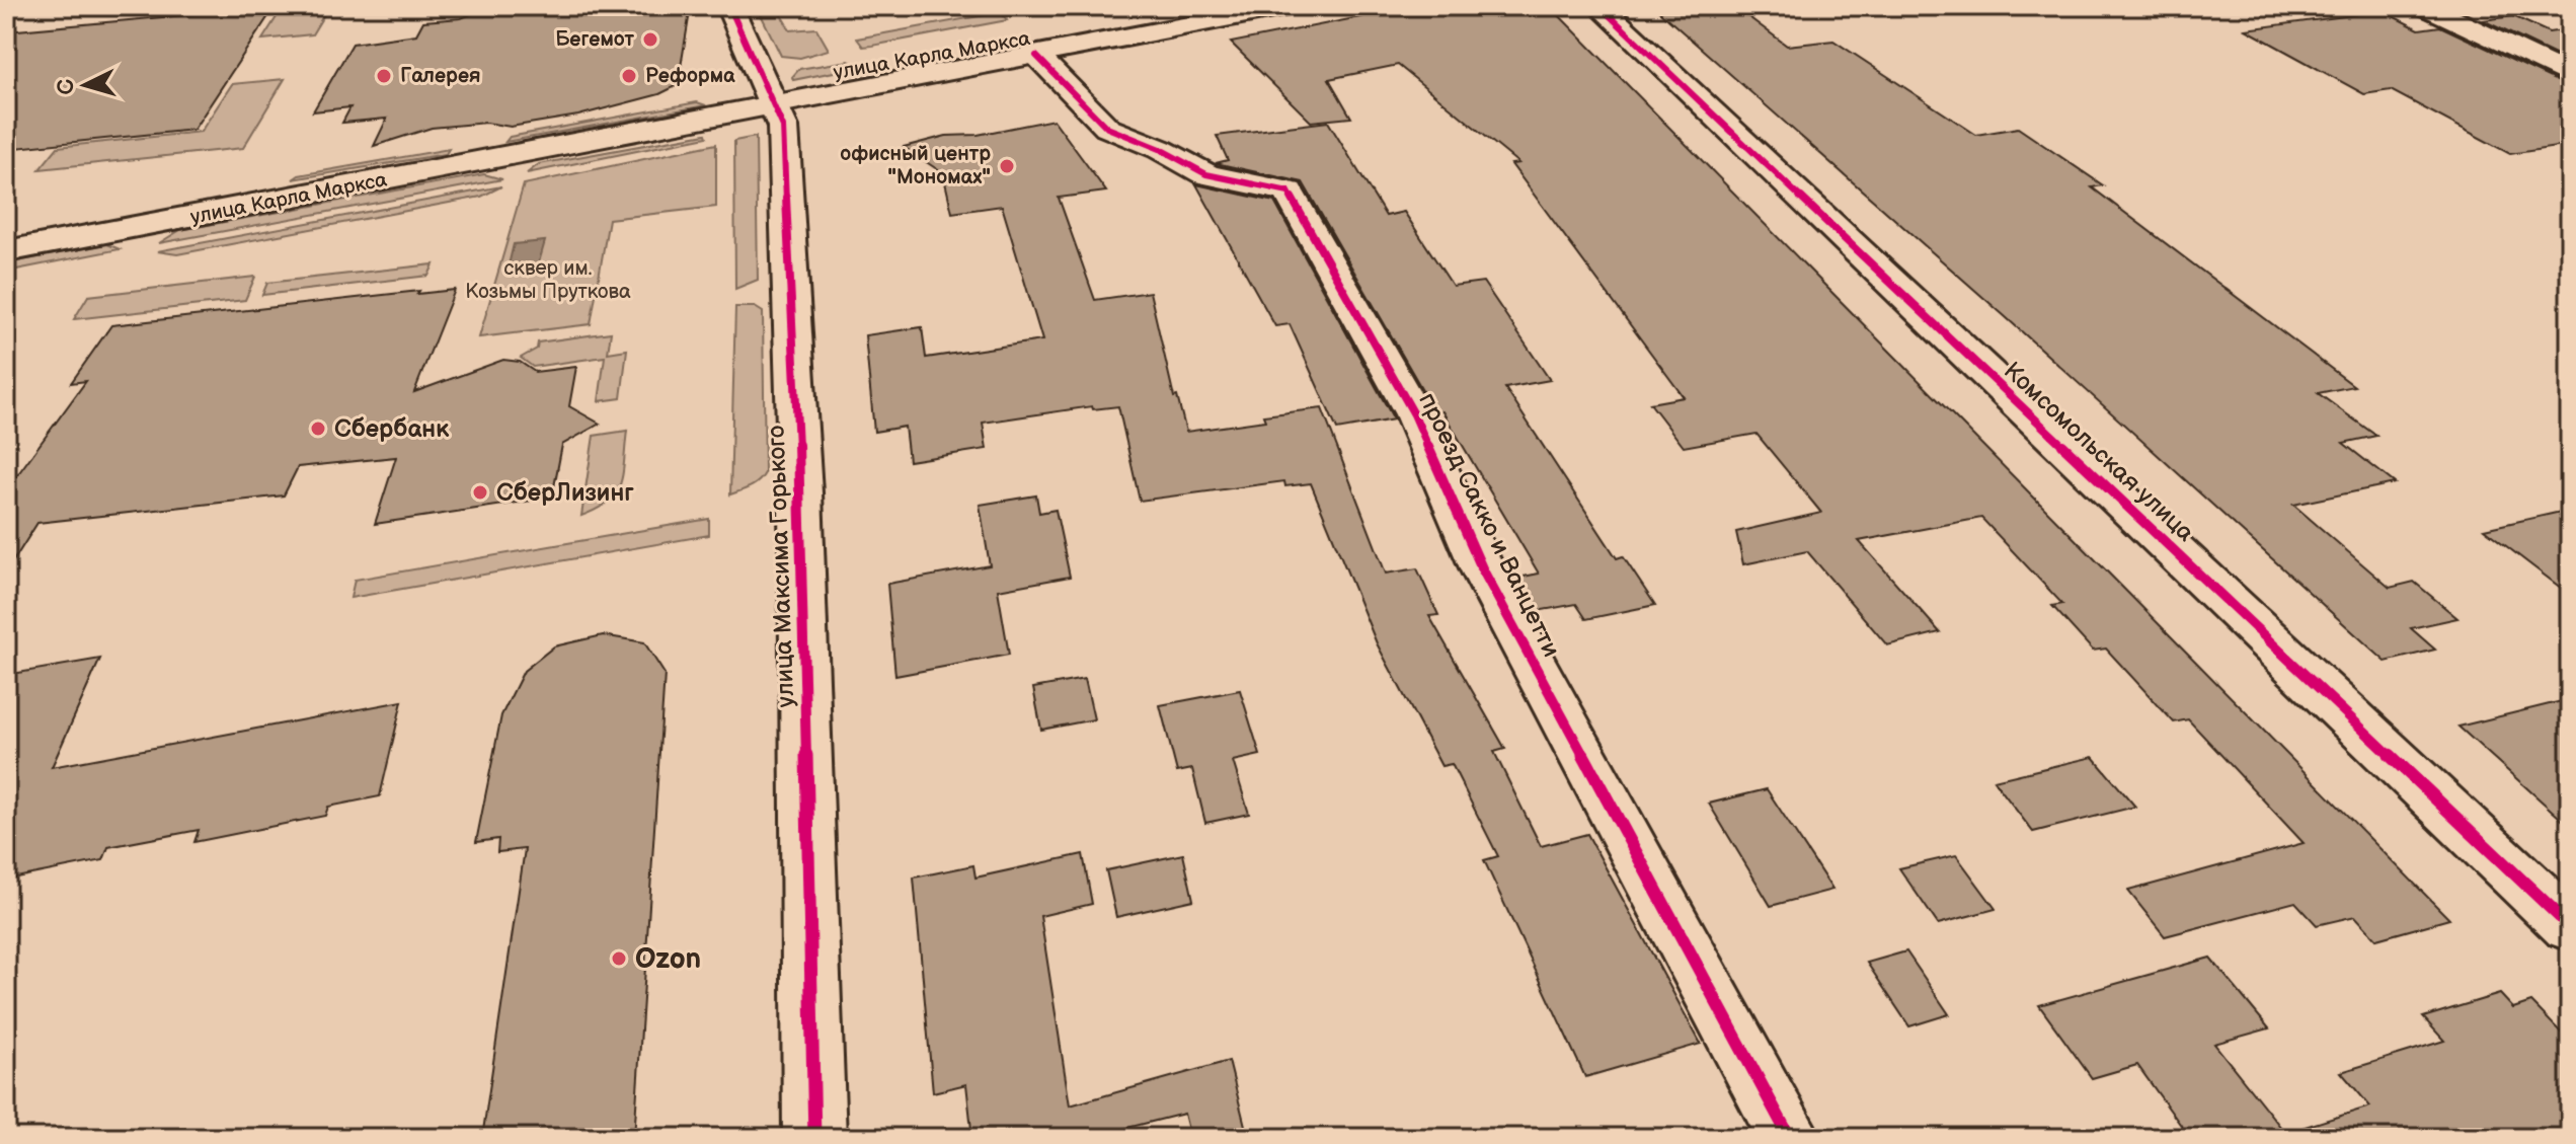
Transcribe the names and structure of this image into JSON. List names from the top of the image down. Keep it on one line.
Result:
{"streets":{"street":["улица Карла Маркса","Комсомольская улица","проезд Сакко и Ванцетти","улица Максима Горького"]},"crossings":[["улица Карла Маркса","проезд Сакко и Ванцетти"],["улица Карла Маркса","улица Максима Горького"]],"parks":["сквер им. Козьмы Пруткова"],"places":["Бегемот","Галерея","Реформа","офисный центр \"Мономах\"","Сбербанк","СберЛизинг","Ozon"],"north":"left"}
